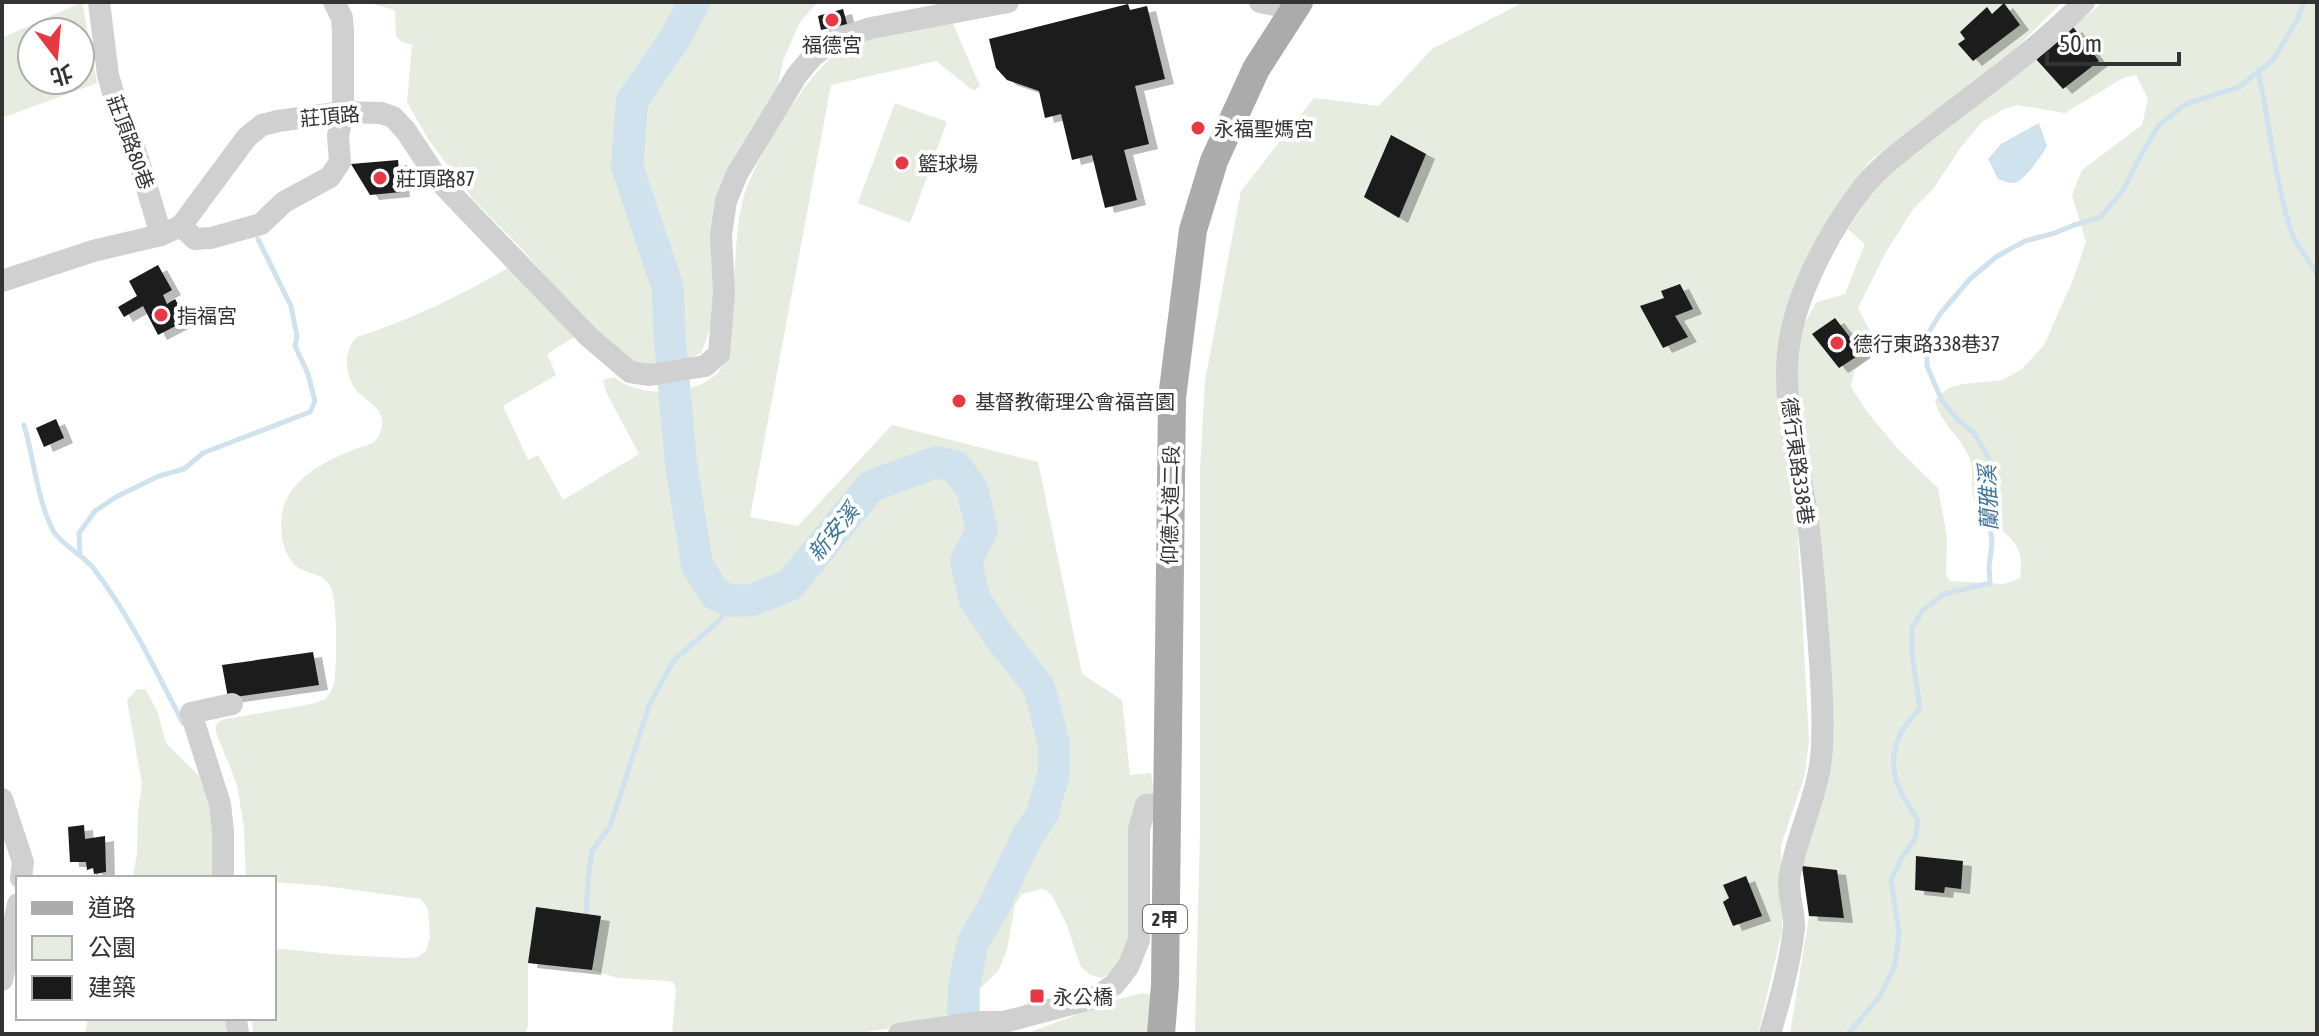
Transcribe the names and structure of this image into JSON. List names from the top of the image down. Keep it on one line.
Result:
{"streets":{"main road":["仰德大道二段","2甲"],"street":["莊頂路","莊頂路80巷","德行東路338巷"]},"crossings":[["莊頂路","莊頂路80巷"]],"water":["蘭雅溪","新安溪"],"places":{"other":["福德宮","永福聖媽宮","籃球場","莊頂路87","指福宮","德行東路338巷37","基督教衛理公會福音園"],"transit":["永公橋"]},"legend":["道路","公園","建築"],"scale_bar":"50 m","north":"bottom"}
